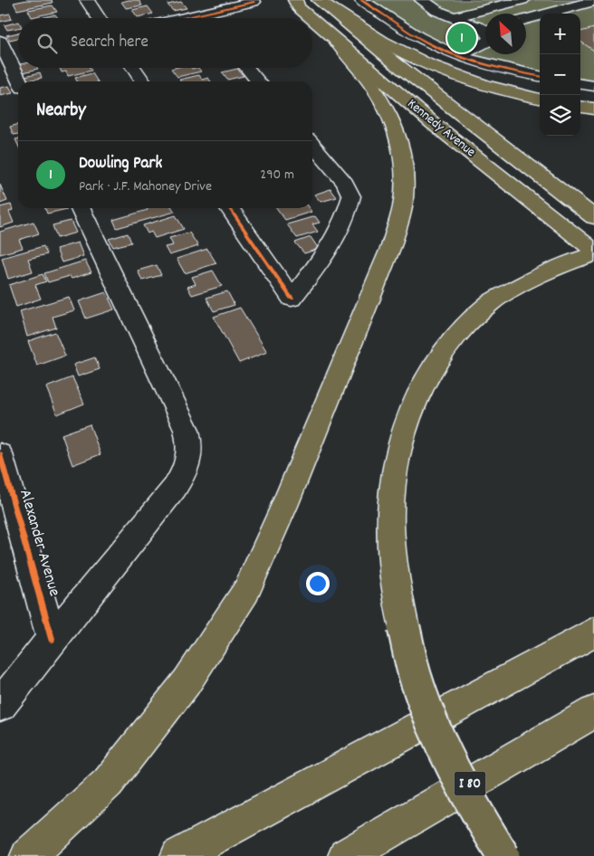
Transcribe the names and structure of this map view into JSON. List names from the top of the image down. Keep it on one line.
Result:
{"streets":{"main road":["Kennedy Avenue","I 80"],"street":["Alexander Avenue"]},"north":"top left","page":{"map_buttons":["+","−"],"search":"Search here","pins":"1","heading":"Nearby","list":[{"mark":"1","name":"Dowling Park","note":"Park · J.F. Mahoney Drive","value":"290 m"}]}}
